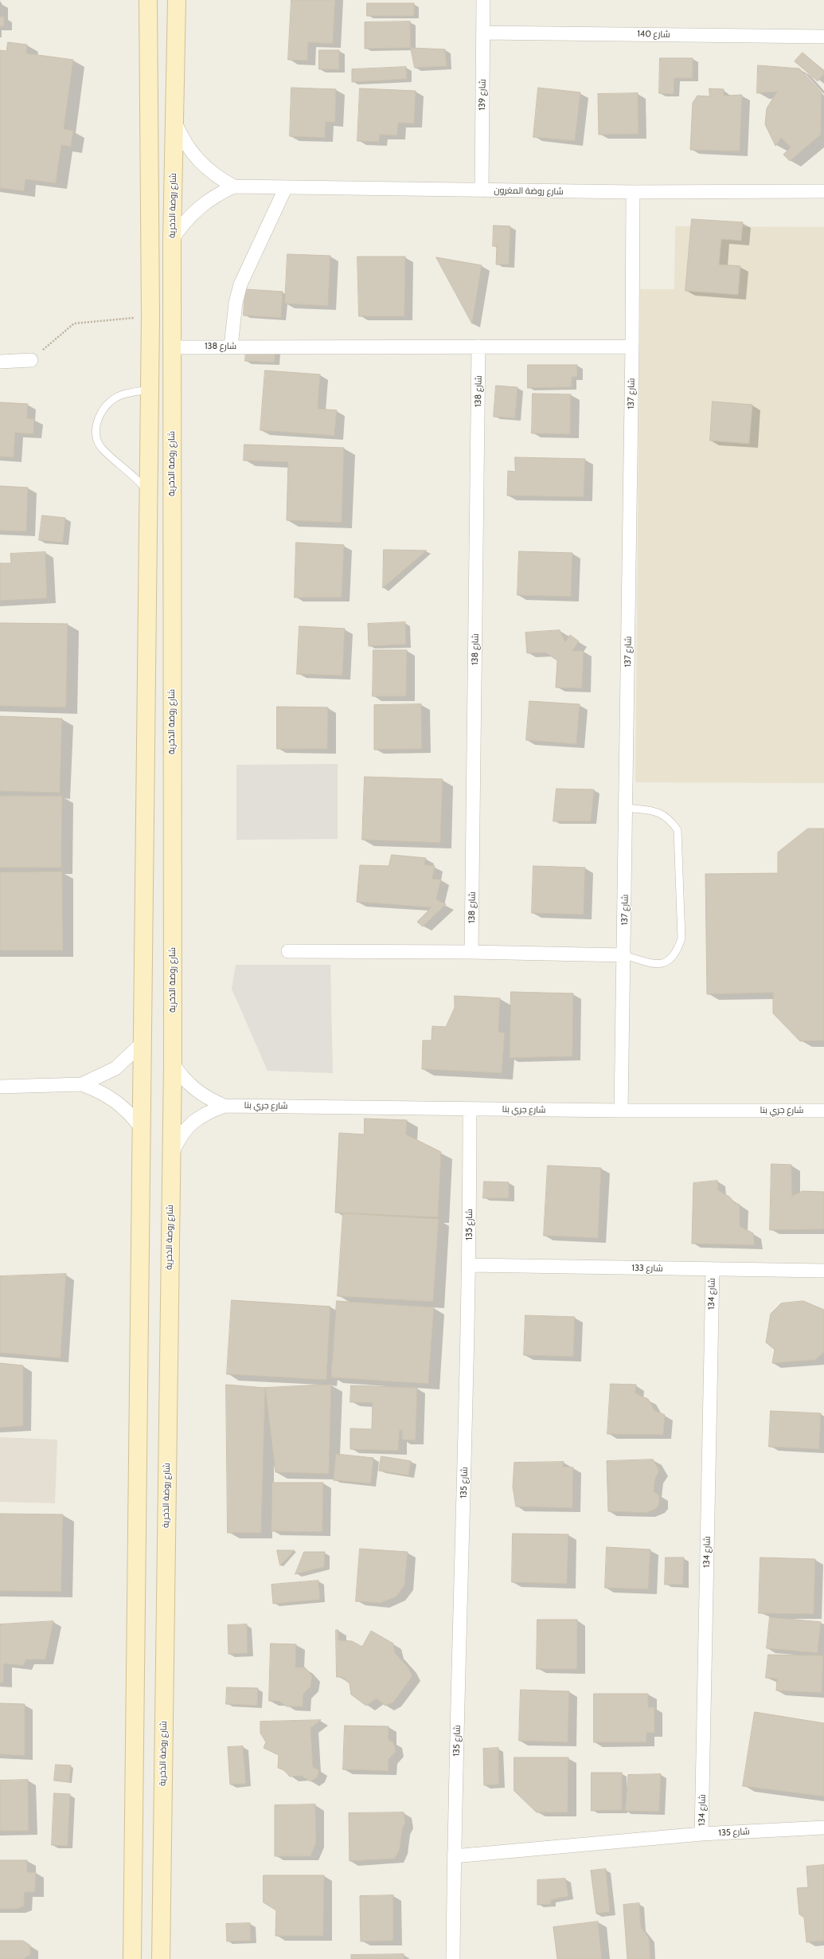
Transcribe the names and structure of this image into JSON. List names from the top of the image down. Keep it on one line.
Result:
{"streets":{"street":["شارع 140","شارع 139","شارع روضة المغرون","شارع روضة الذخرية","شارع 138","شارع 137","شارع جري بنا","شارع 135","شارع 133","شارع 134"]},"crossings":[["شارع 140","شارع 139"],["شارع 139","شارع روضة المغرون"],["شارع روضة المغرون","شارع روضة الذخرية"],["شارع روضة المغرون","شارع 137"],["شارع روضة الذخرية","شارع 138"],["شارع روضة الذخرية","شارع جري بنا"],["شارع 138","شارع 137"],["شارع 137","شارع جري بنا"],["شارع جري بنا","شارع 135"],["شارع 135","شارع 133"],["شارع 135","شارع 134"],["شارع 133","شارع 134"]]}
